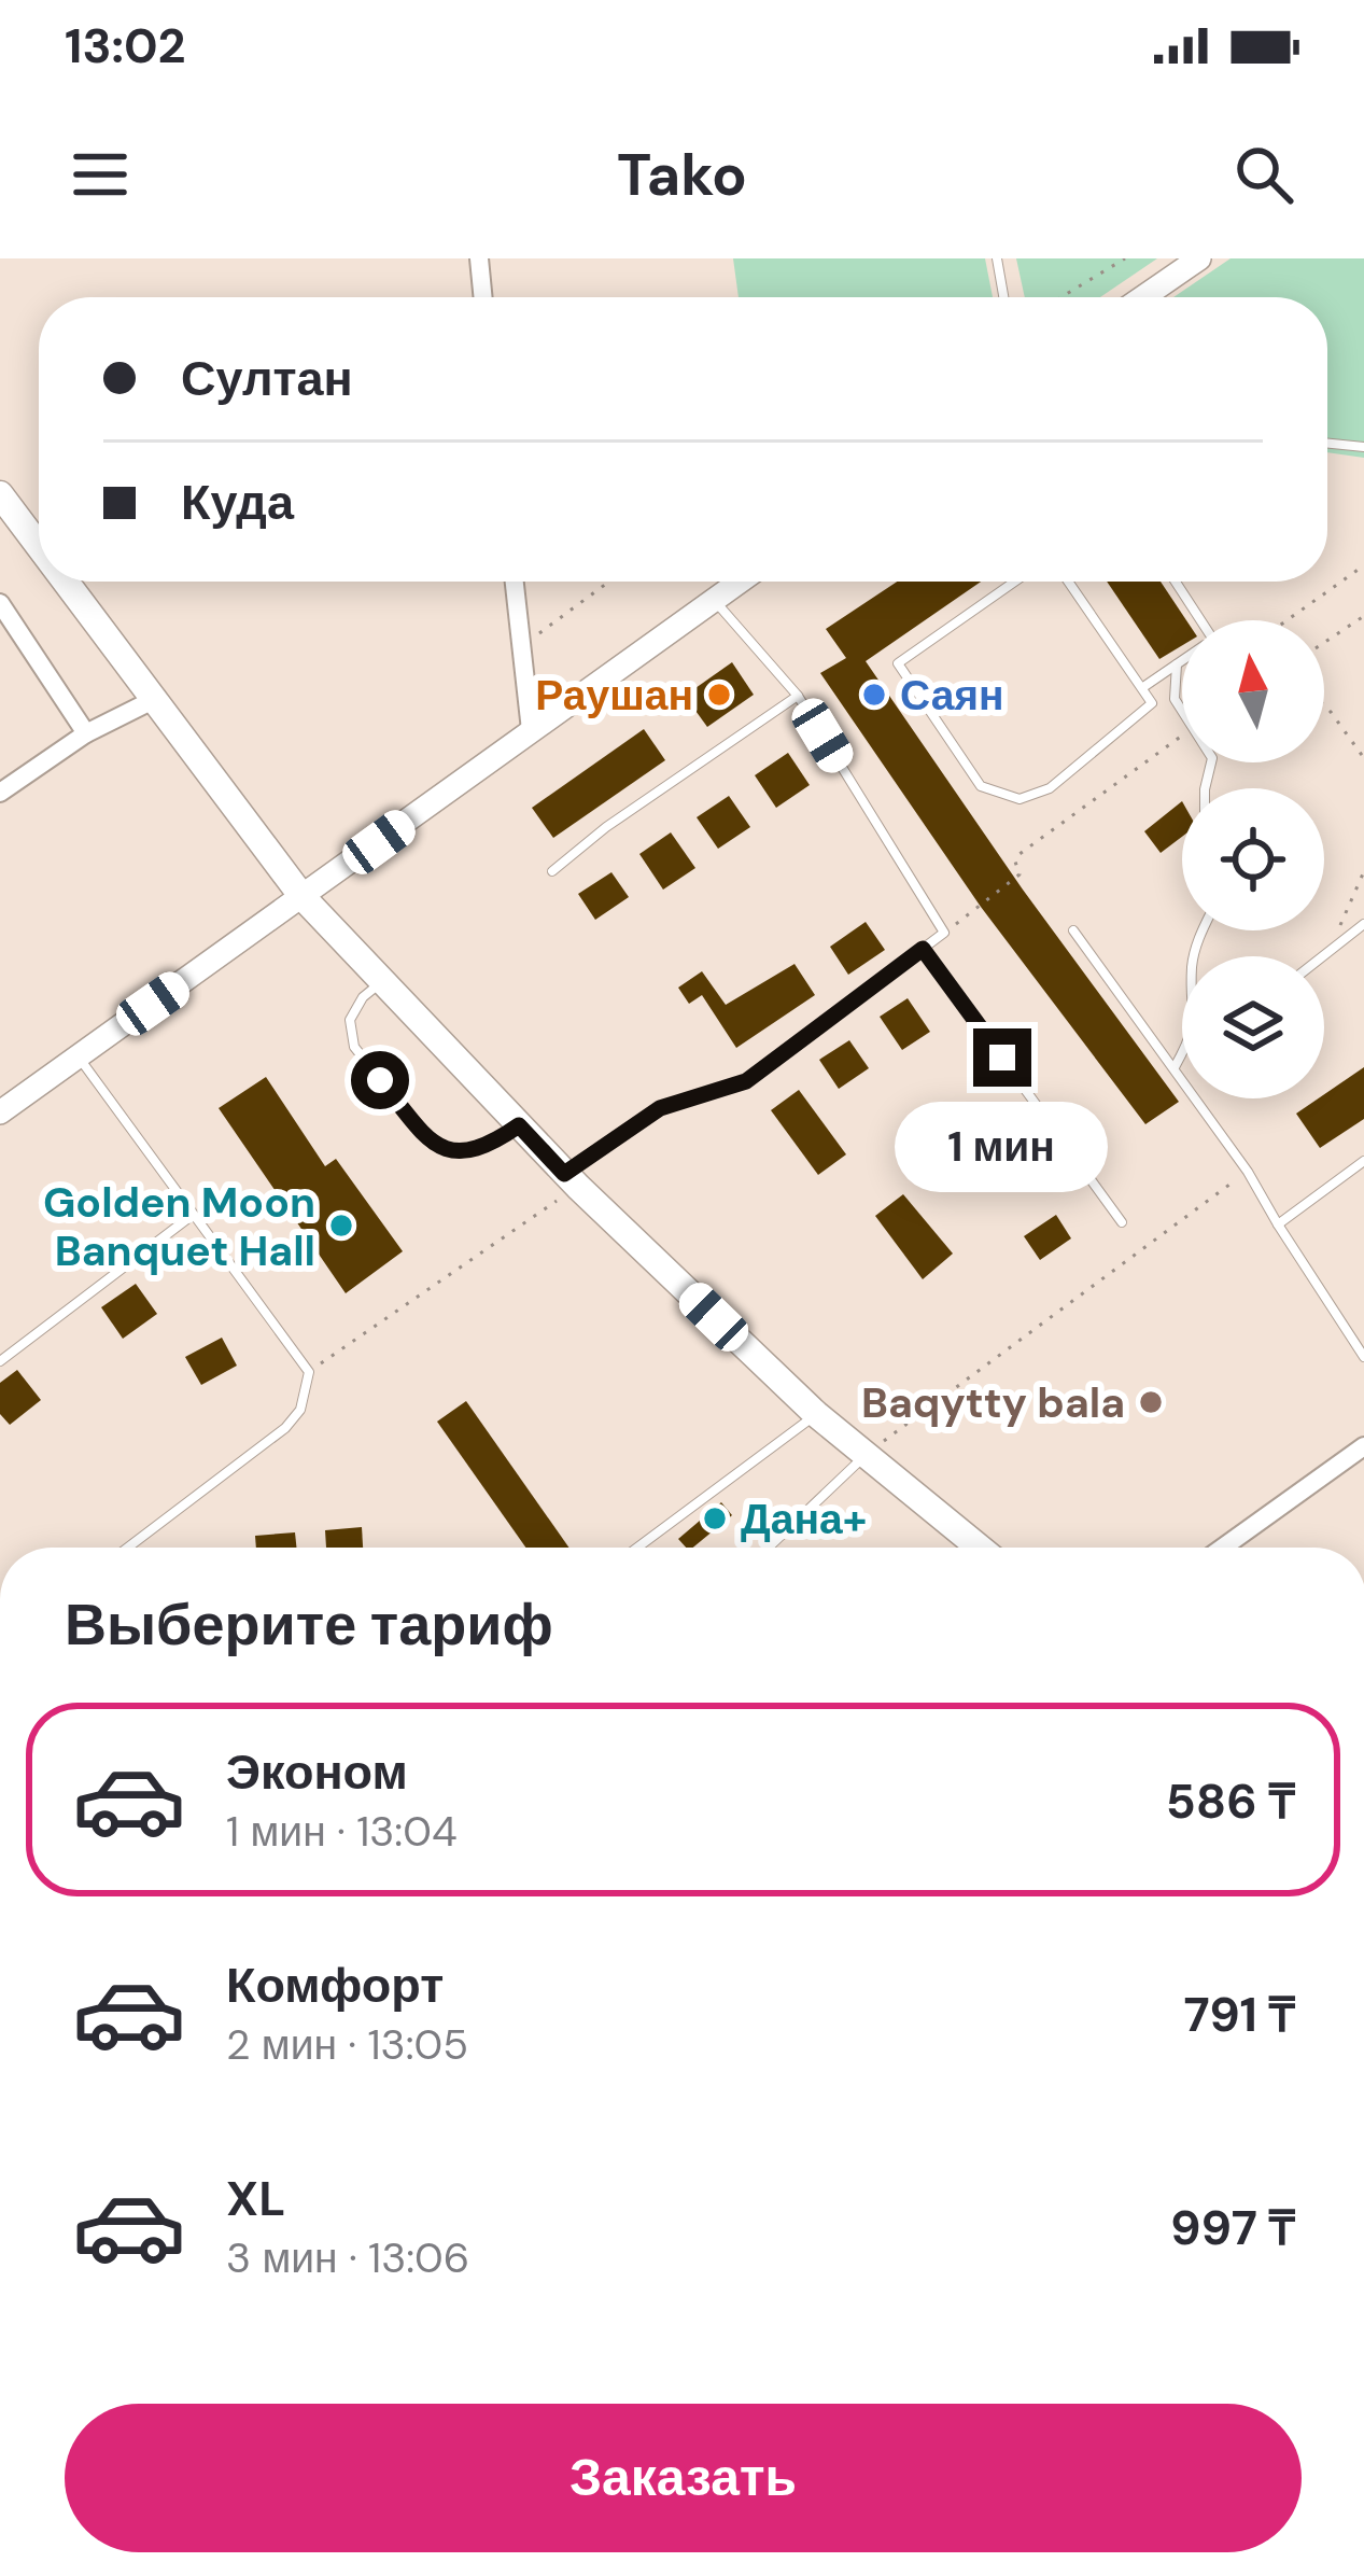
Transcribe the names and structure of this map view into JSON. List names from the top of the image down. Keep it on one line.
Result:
{"places":["Раушан","Саян","Golden Moon Banquet Hall","Baqytty bala","Дана+"],"north":"top","page":{"status":"13:02","header":"Tako","banner":["Султан","Куда"],"bubble":"1 мин","heading":"Выберите тариф","list":[{"name":"Эконом","note":"1 мин · 13:04","value":"586 ₸"},{"name":"Комфорт","note":"2 мин · 13:05","value":"791 ₸"},{"name":"XL","note":"3 мин · 13:06","value":"997 ₸"}],"buttons":"Заказать"}}
